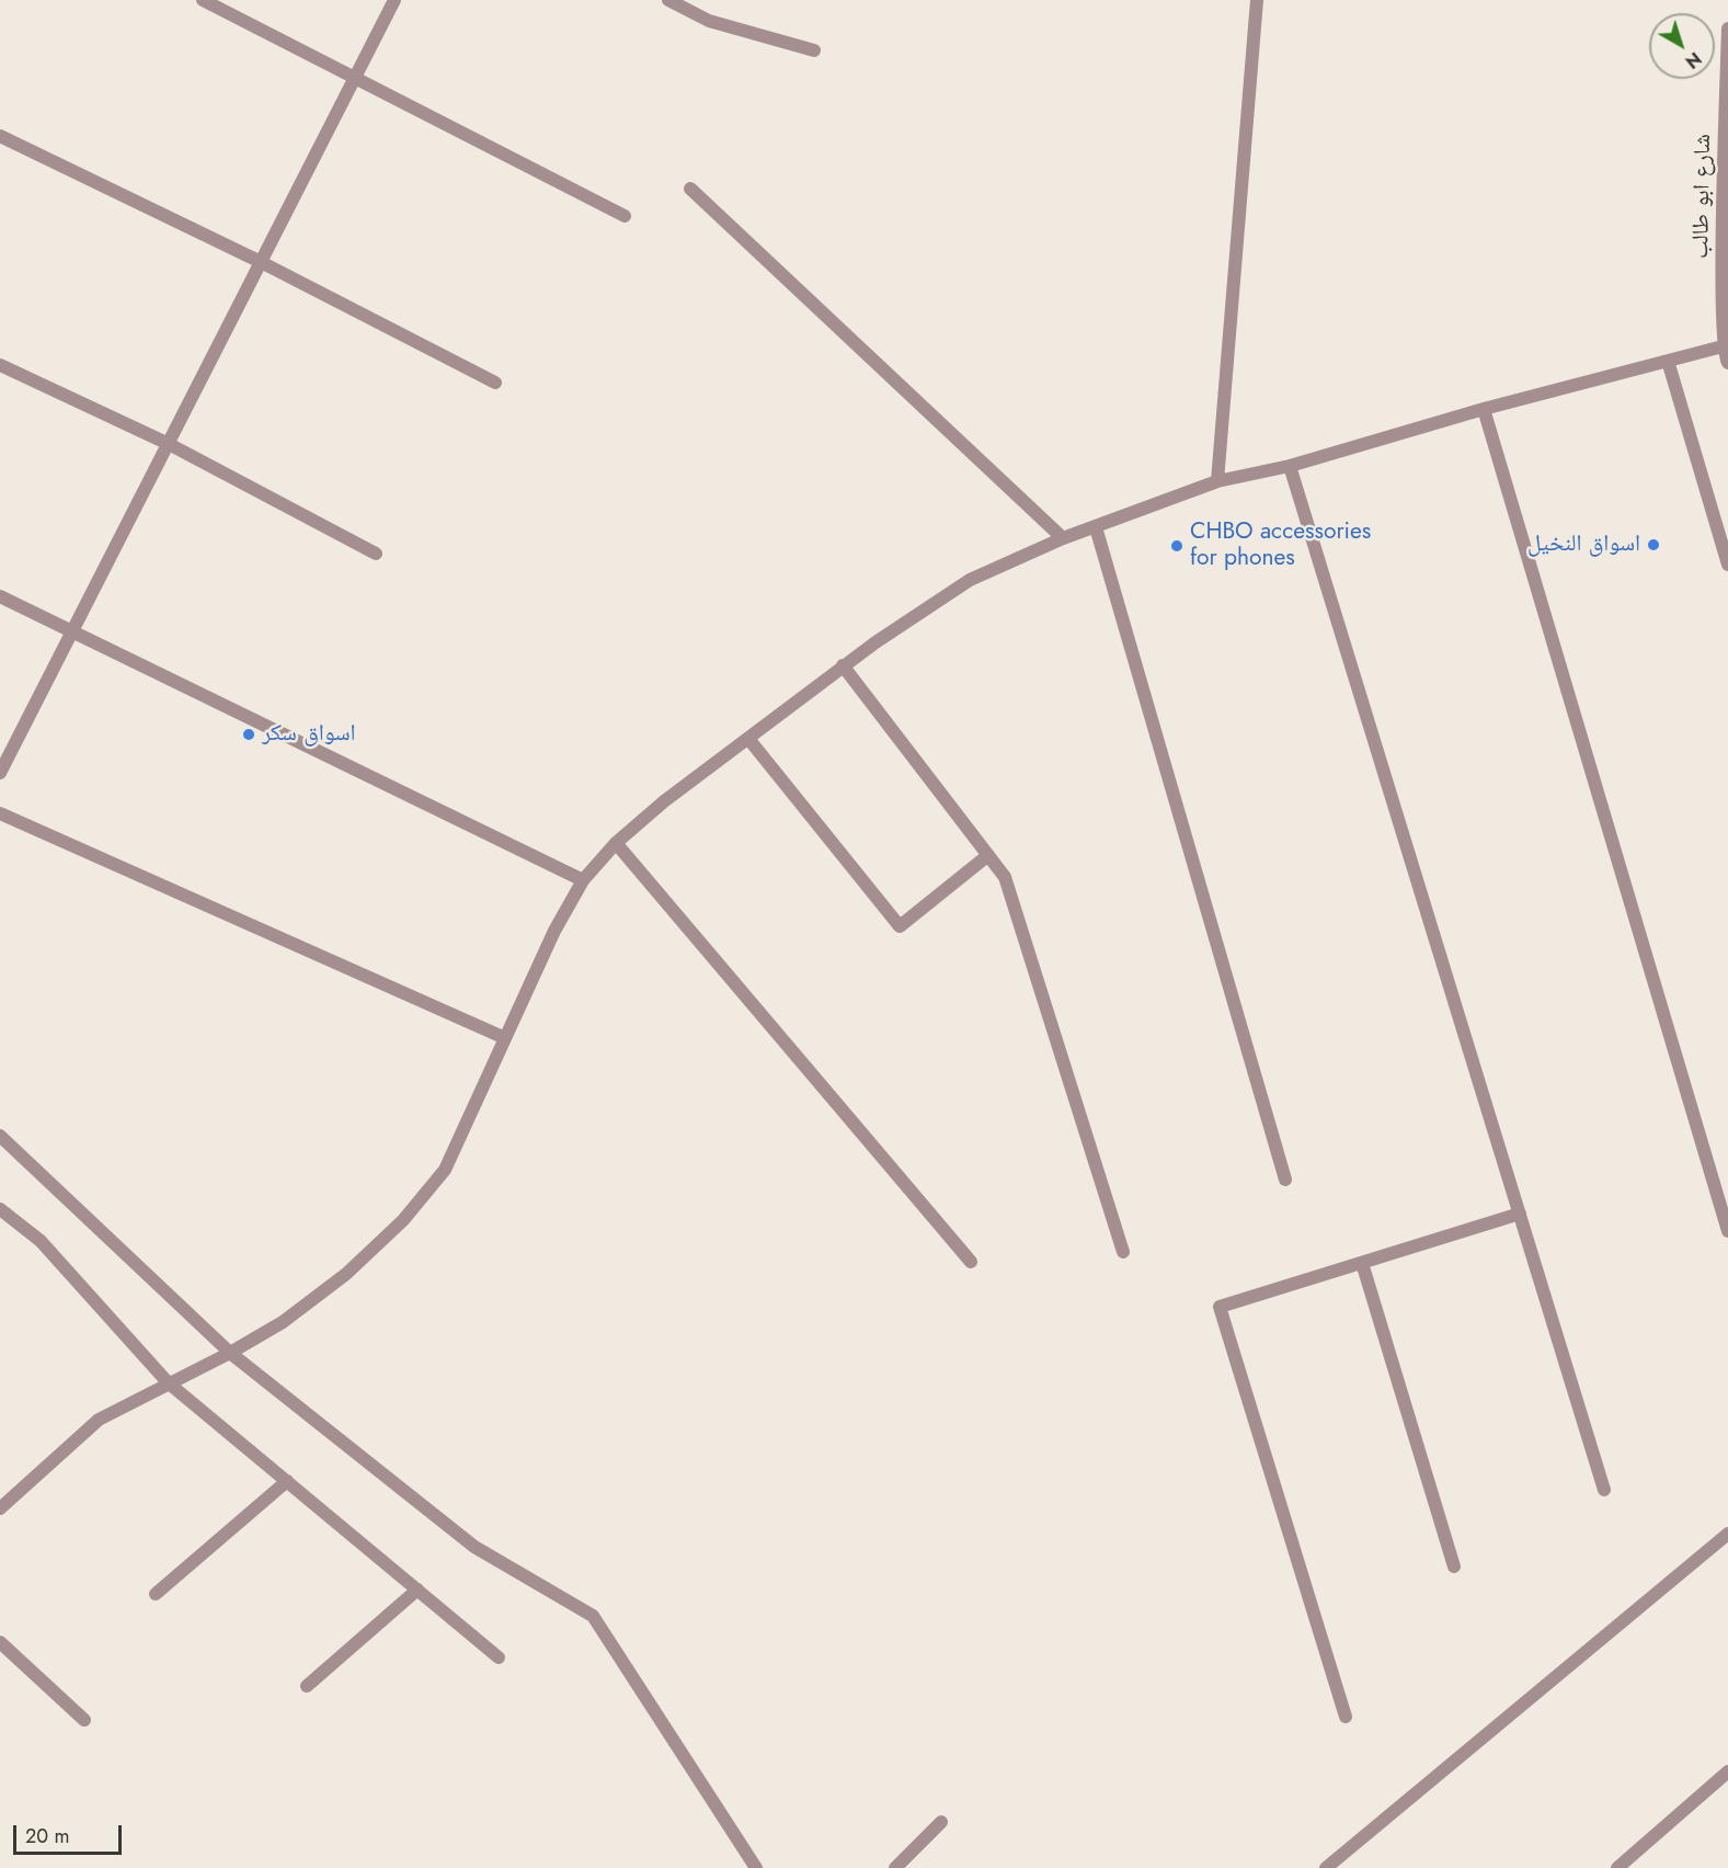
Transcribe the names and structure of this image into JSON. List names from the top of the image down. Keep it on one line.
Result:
{"streets":{"street":["شارع ابو طالب"]},"places":["اسواق النخيل","CHBO accessories for phones","اسواق سكر"],"scale_bar":"20 m","north":"bottom right"}
